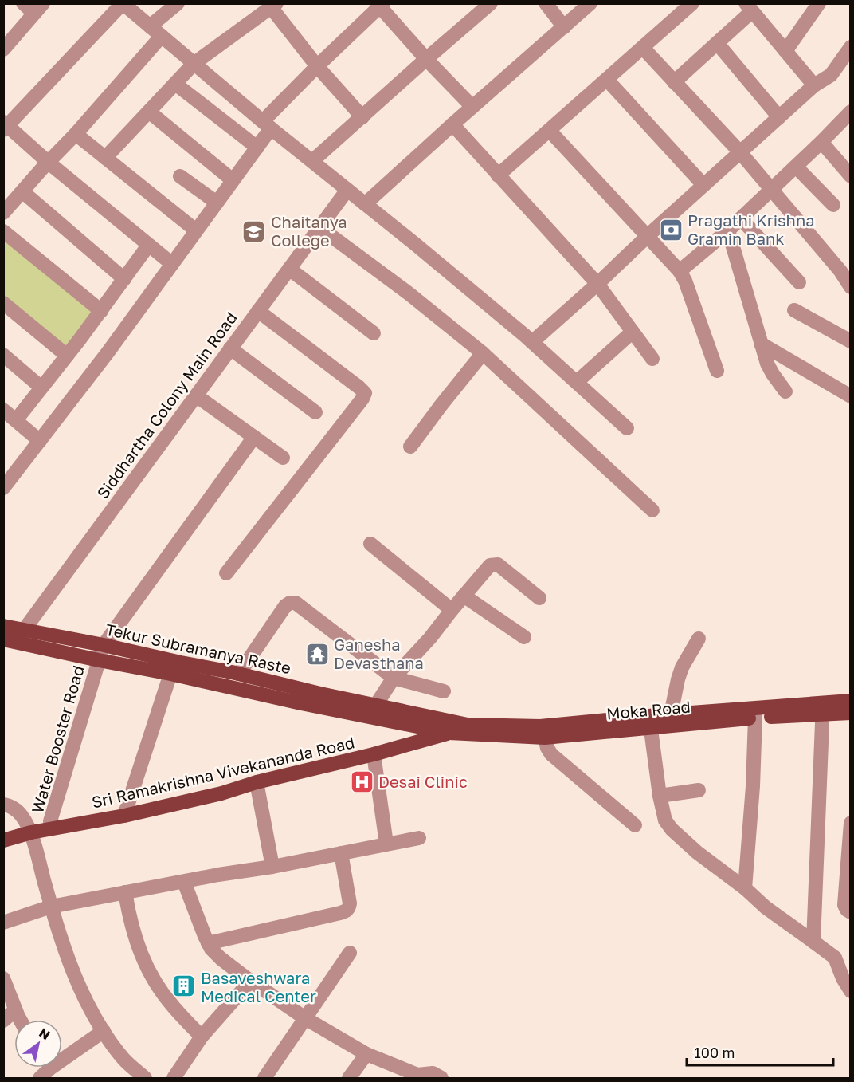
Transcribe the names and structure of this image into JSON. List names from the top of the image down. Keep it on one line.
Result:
{"streets":{"main road":["Tekur Subramanya Raste","Moka Road","Sri Ramakrishna Vivekananda Road"],"street":["Siddhartha Colony Main Road","Water Booster Road"]},"crossings":[["Siddhartha Colony Main Road","Tekur Subramanya Raste"],["Tekur Subramanya Raste","Water Booster Road"],["Moka Road","Sri Ramakrishna Vivekananda Road"],["Water Booster Road","Sri Ramakrishna Vivekananda Road"]],"places":{"bank":["Pragathi Krishna Gramin Bank"],"school or university":["Chaitanya College"],"temple":["Ganesha Devasthana"],"hospital":["Desai Clinic"],"building":["Basaveshwara Medical Center"]},"scale_bar":"100 m","north":"top right"}
